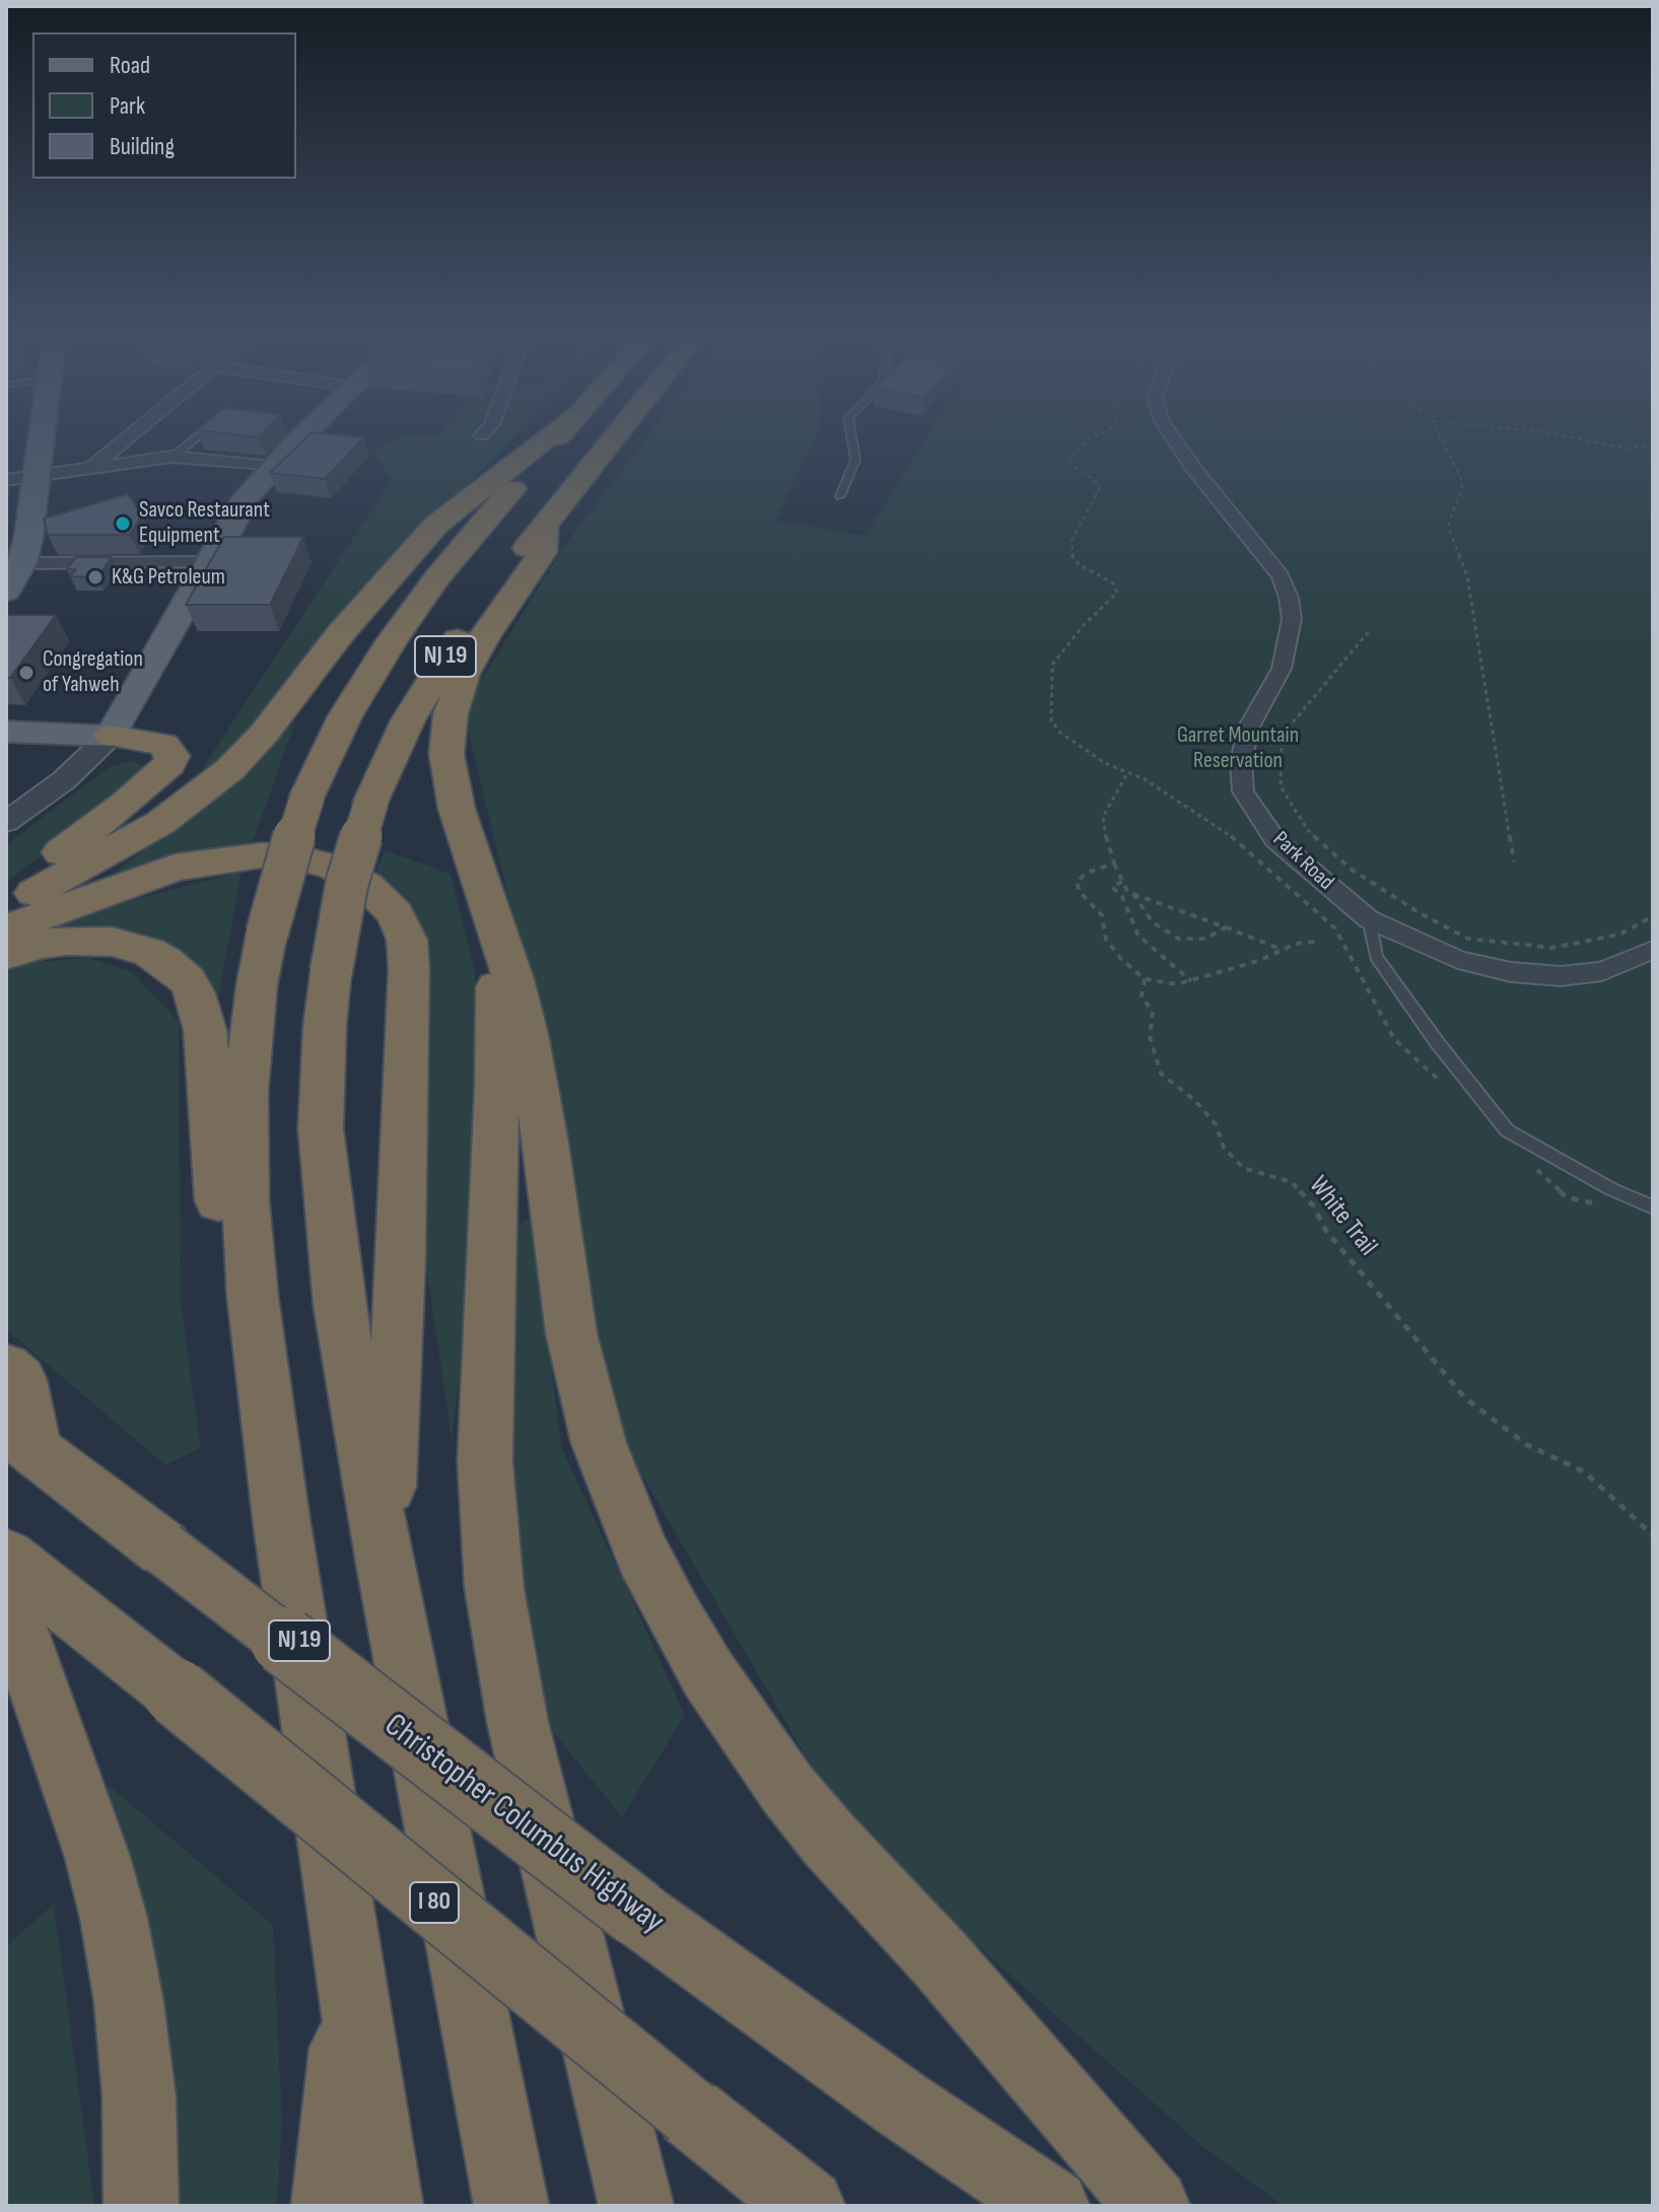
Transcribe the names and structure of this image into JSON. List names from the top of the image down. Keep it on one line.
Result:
{"streets":{"highway":["NJ 19","Christopher Columbus Highway","I 80"],"street":["Park Road"],"path":["White Trail"]},"parks":["Garret Mountain Reservation"],"places":["Savco Restaurant Equipment","K&G Petroleum","Congregation of Yahweh"],"legend":["Road","Park","Building"]}
